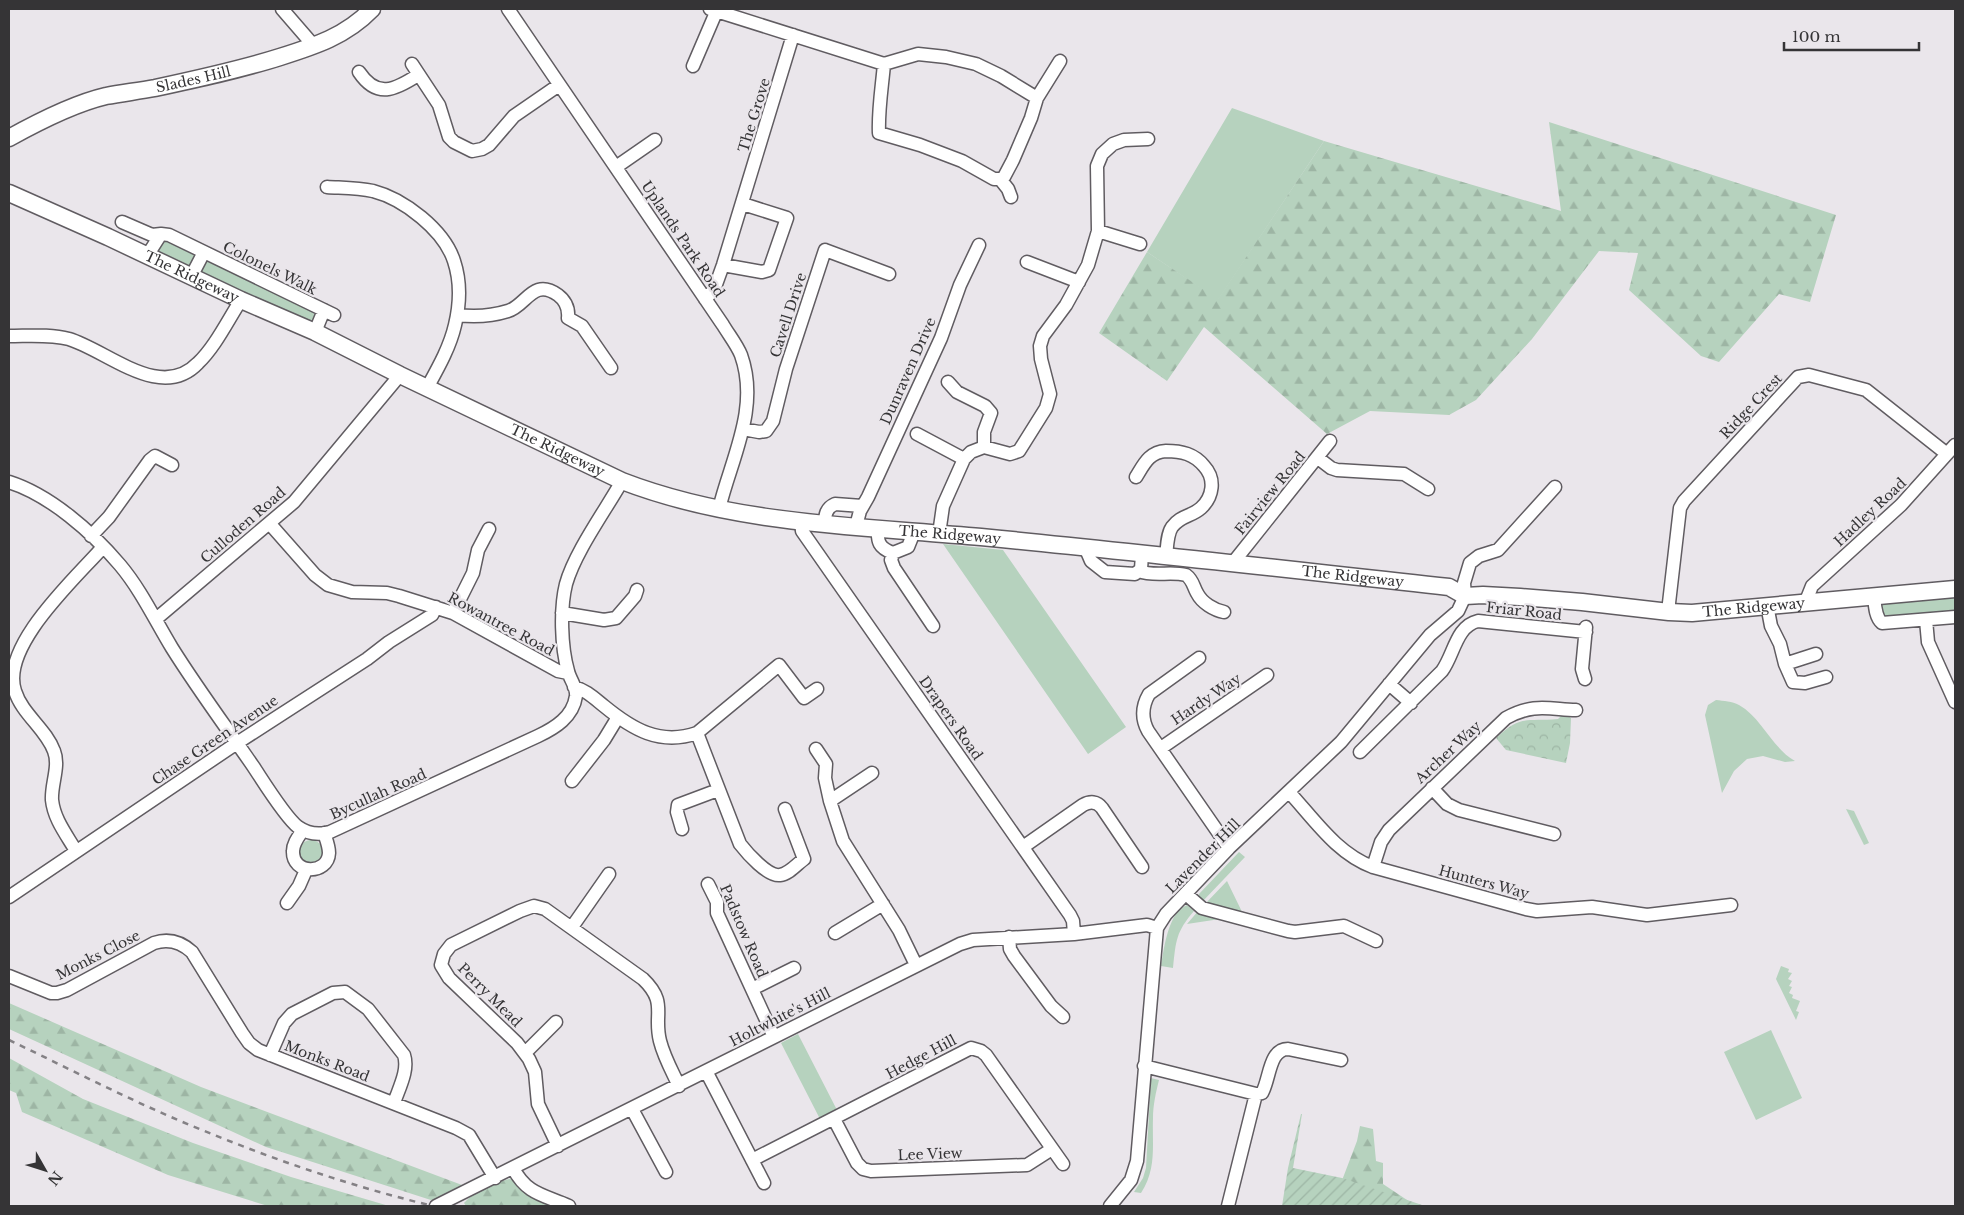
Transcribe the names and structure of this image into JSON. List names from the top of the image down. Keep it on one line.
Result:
{"streets":{"main road":["Slades Hill","The Ridgeway"],"street":["The Grove","Uplands Park Road","Colonels Walk","Cavell Drive","Dunraven Drive","Ridge Crest","Fairview Road","Hadley Road","Culloden Road","Friar Road","Rowantree Road","Hardy Way","Drapers Road","Chase Green Avenue","Archer Way","Bycullah Road","Lavender Hill","Hunters Way","Padstow Road","Monks Close","Perry Mead","Holtwhite's Hill","Hedge Hill","Monks Road","Lee View"]},"crossings":[["The Grove","Uplands Park Road"],["Uplands Park Road","The Ridgeway"],["Uplands Park Road","Cavell Drive"],["Colonels Walk","The Ridgeway"],["The Ridgeway","Dunraven Drive"],["The Ridgeway","Ridge Crest"],["The Ridgeway","Fairview Road"],["The Ridgeway","Hadley Road"],["The Ridgeway","Culloden Road"],["The Ridgeway","Drapers Road"],["The Ridgeway","Lavender Hill"],["Ridge Crest","Hadley Road"],["Culloden Road","Rowantree Road"],["Rowantree Road","Chase Green Avenue"],["Drapers Road","Holtwhite's Hill"],["Archer Way","Hunters Way"],["Lavender Hill","Hunters Way"],["Lavender Hill","Holtwhite's Hill"],["Padstow Road","Holtwhite's Hill"],["Monks Close","Monks Road"],["Perry Mead","Holtwhite's Hill"],["Holtwhite's Hill","Monks Road"],["Hedge Hill","Lee View"]],"scale_bar":"100 m","north":"bottom right"}
